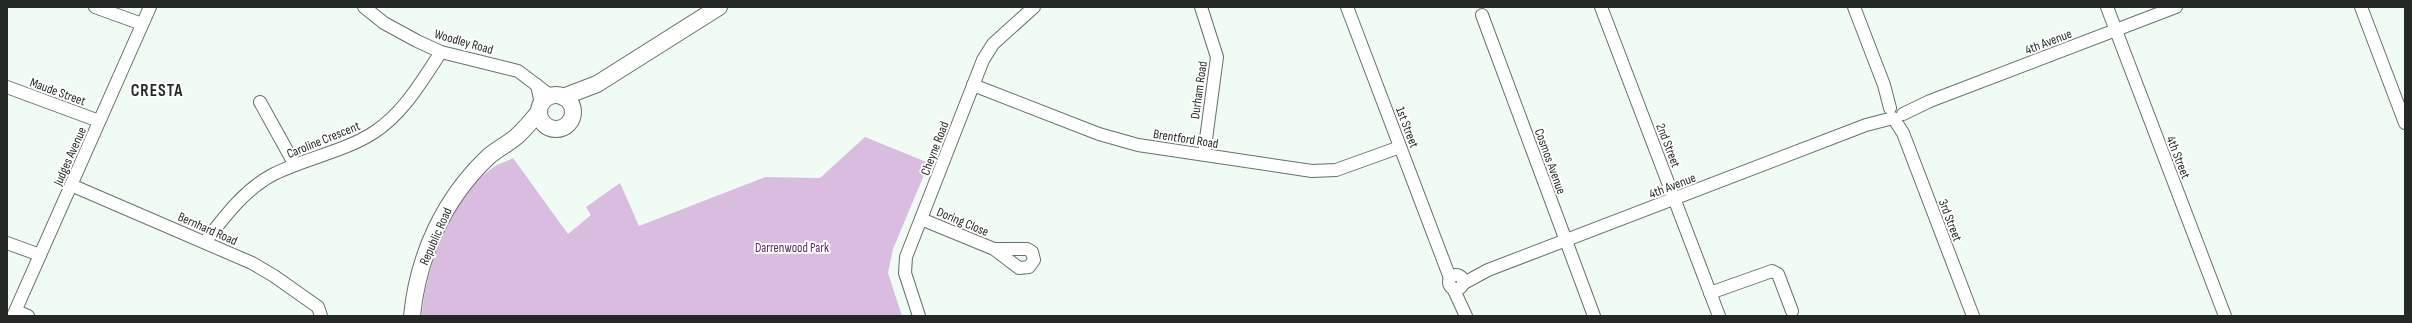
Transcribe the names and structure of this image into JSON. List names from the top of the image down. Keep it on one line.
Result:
{"streets":{"main road":["Republic Road"],"street":["Woodley Road","4th Avenue","Durham Road","Maude Street","1st Street","Brentford Road","Caroline Crescent","2nd Street","Cheyne Road","Judges Avenue","4th Street","Cosmos Avenue","3rd Street","Doring Close","Bernhard Road"]},"crossings":[["Woodley Road","Caroline Crescent"],["Woodley Road","Republic Road"],["4th Avenue","1st Street"],["4th Avenue","2nd Street"],["4th Avenue","4th Street"],["4th Avenue","Cosmos Avenue"],["4th Avenue","3rd Street"],["Durham Road","Brentford Road"],["Maude Street","Judges Avenue"],["1st Street","Brentford Road"],["Brentford Road","Cheyne Road"],["Caroline Crescent","Bernhard Road"],["Cheyne Road","Doring Close"],["Judges Avenue","Bernhard Road"]],"districts":["CRESTA"],"parks":["Darrenwood Park"]}
